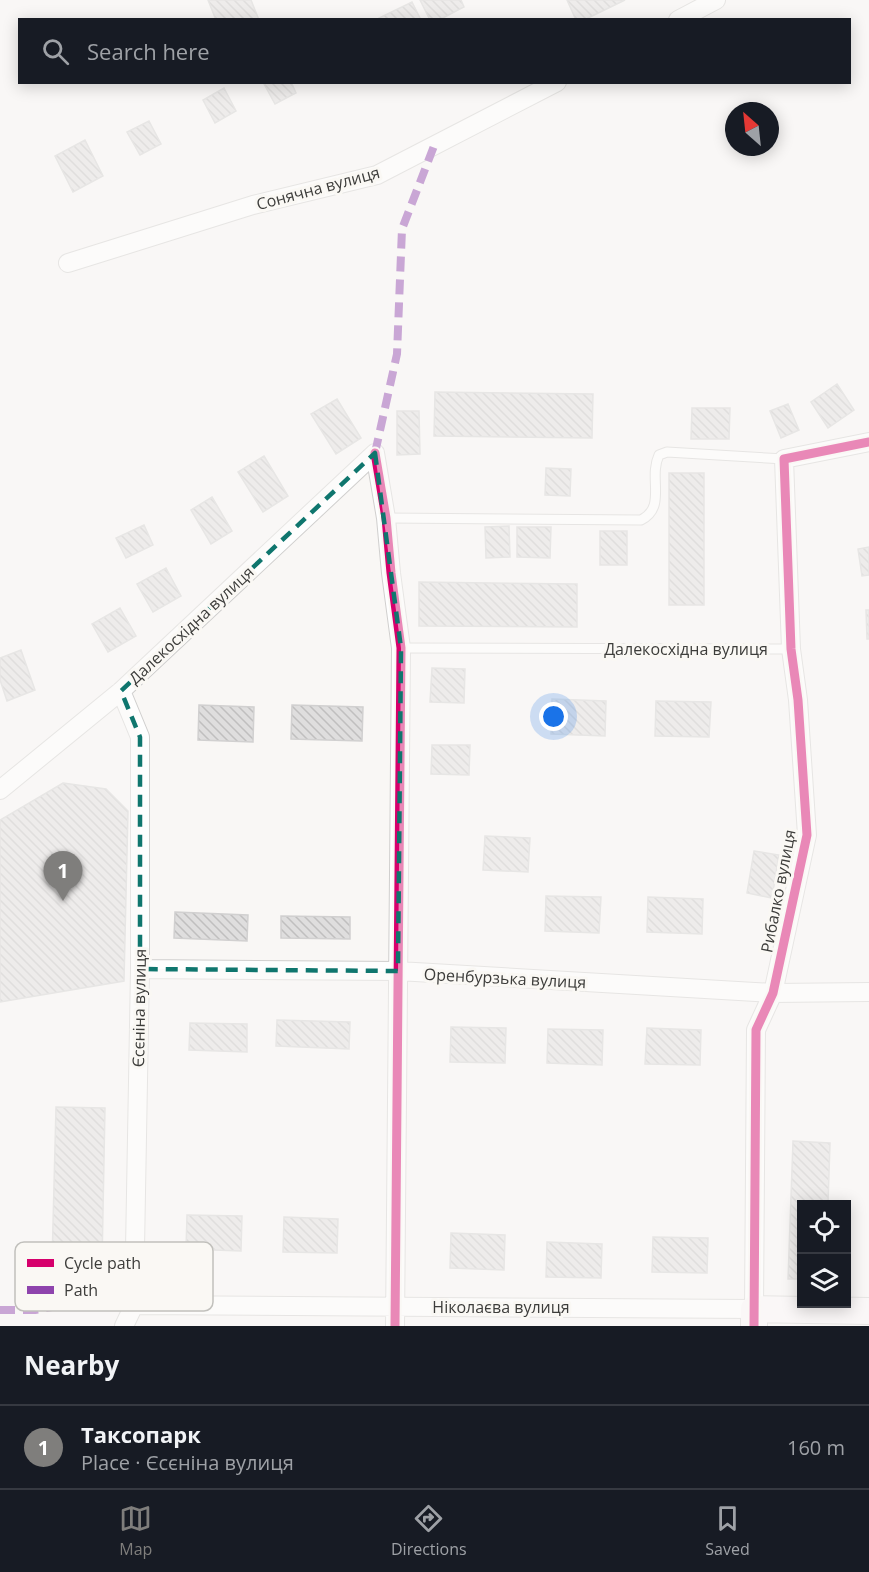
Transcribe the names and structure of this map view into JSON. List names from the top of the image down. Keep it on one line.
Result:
{"streets":{"street":["Сонячна вулиця","Далекосхідна вулиця","Рибалко вулиця","Оренбурзька вулиця","Єсєніна вулиця","Ніколаєва вулиця"]},"crossings":[["Далекосхідна вулиця","Рибалко вулиця"],["Далекосхідна вулиця","Єсєніна вулиця"],["Рибалко вулиця","Оренбурзька вулиця"],["Рибалко вулиця","Ніколаєва вулиця"],["Оренбурзька вулиця","Єсєніна вулиця"]],"legend":["Cycle path","Path"],"north":"top left","page":{"search":"Search here","pins":"1","heading":"Nearby","list":[{"mark":"1","name":"Таксопарк","note":"Place · Єсєніна вулиця","value":"160 m"}],"nav":["Map","Directions","Saved"]}}
